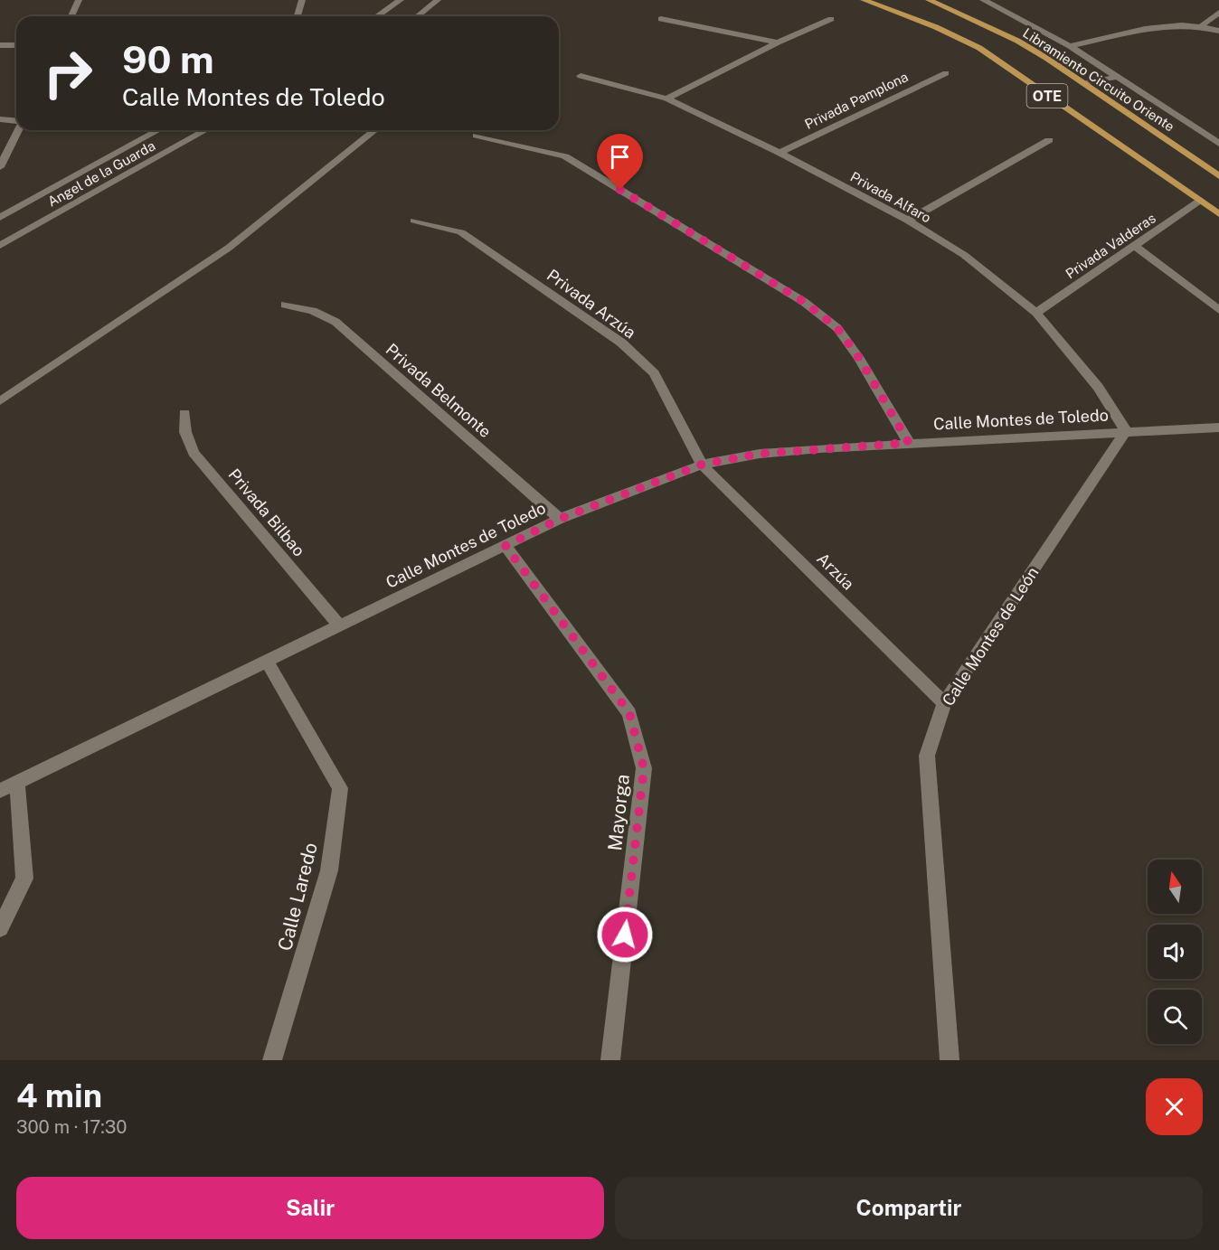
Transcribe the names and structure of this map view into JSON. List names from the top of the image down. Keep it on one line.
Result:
{"streets":{"main road":["Libramiento Circuito Oriente","OTE"],"street":["Privada Pamplona","Angel de la Guarda","Privada Alfaro","Privada Valderas","Privada Arzúa","Privada Belmonte","Calle Montes de Toledo","Privada Bilbao","Arzúa","Calle Montes de León","Mayorga","Calle Laredo"]},"crossings":[["OTE","Privada Valderas"],["Privada Pamplona","Privada Alfaro"],["Privada Alfaro","Privada Valderas"],["Privada Alfaro","Calle Montes de Toledo"],["Privada Alfaro","Calle Montes de León"],["Privada Arzúa","Calle Montes de Toledo"],["Privada Arzúa","Arzúa"],["Privada Belmonte","Calle Montes de Toledo"],["Calle Montes de Toledo","Privada Bilbao"],["Calle Montes de Toledo","Arzúa"],["Calle Montes de Toledo","Calle Montes de León"],["Calle Montes de Toledo","Mayorga"],["Calle Montes de Toledo","Calle Laredo"],["Arzúa","Calle Montes de León"]],"north":"top","page":{"turn":["90 m","Calle Montes de Toledo"],"heading":["4 min","300 m · 17:30"],"buttons":["Salir","Compartir"]}}
